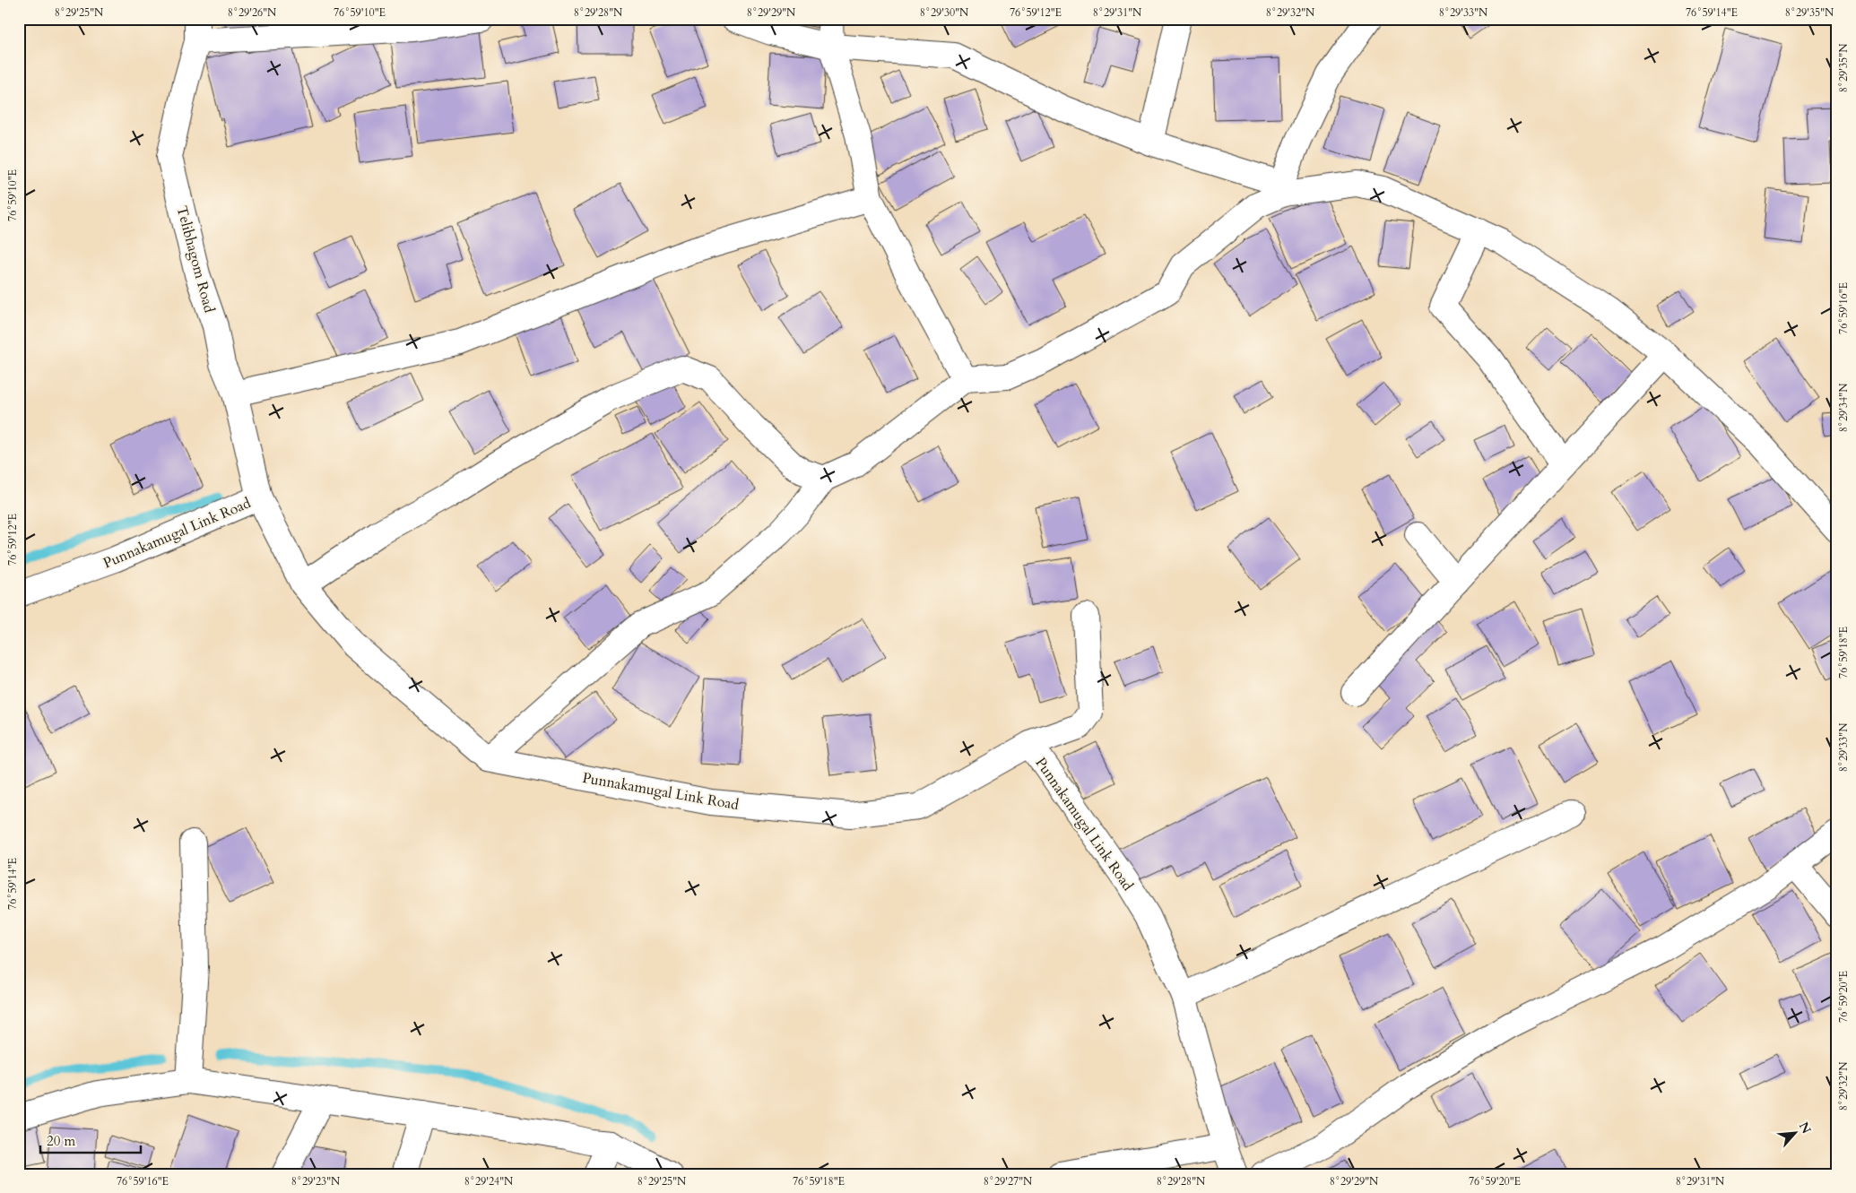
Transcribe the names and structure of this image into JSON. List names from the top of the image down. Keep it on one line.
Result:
{"streets":{"street":["Telibhagom Road","Punnakamugal Link Road"]},"crossings":[["Telibhagom Road","Punnakamugal Link Road"]],"scale_bar":"20 m","north":"top right","coordinates":["8°29'25\"N","8°29'26\"N","76°59'10\"E","8°29'28\"N","8°29'29\"N","8°29'30\"N","76°59'12\"E","8°29'31\"N","8°29'32\"N","8°29'33\"N","76°59'14\"E","8°29'35\"N","76°59'16\"E","8°29'34\"N","76°59'18\"E","76°59'20\"E","8°29'23\"N","8°29'24\"N","8°29'27\"N"]}
